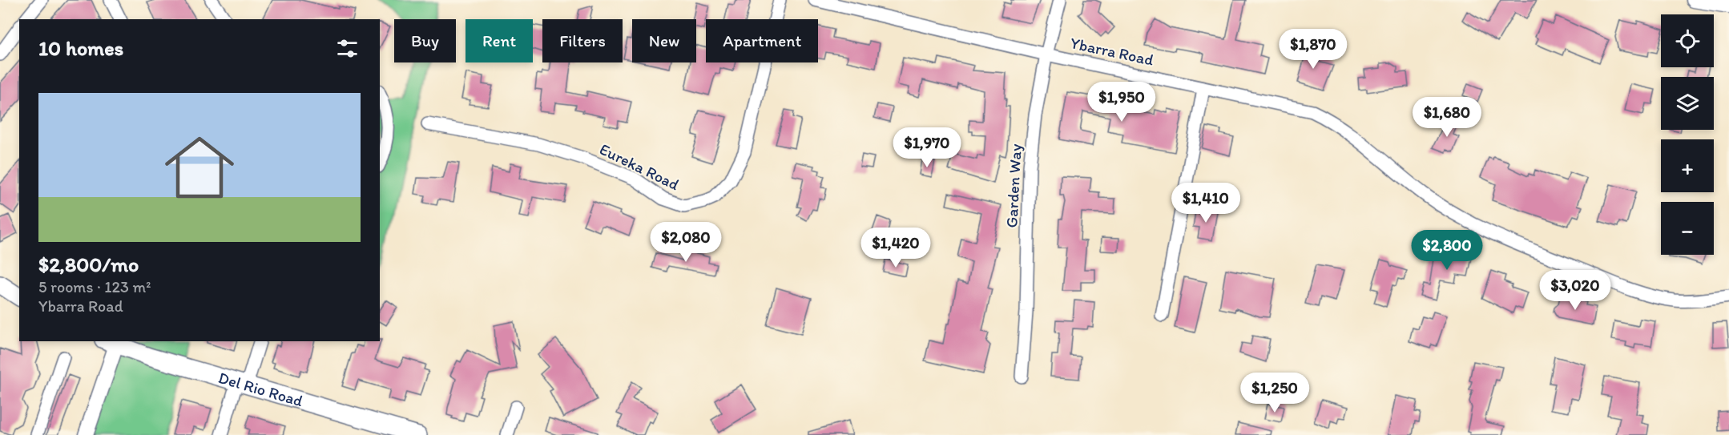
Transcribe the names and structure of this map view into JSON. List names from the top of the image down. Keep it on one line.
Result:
{"streets":{"main road":["Del Rio Road"],"street":["Ybarra Road","Eureka Road","Garden Way"]},"crossings":[["Ybarra Road","Garden Way"]],"page":{"map_buttons":["+","−"],"chip":["Buy","Rent","Filters","New","Apartment"],"heading":"10 homes","price":["$1,870","$1,950","$1,680","$1,970","$1,410","$2,080","$1,420","$2,800","$3,020","$1,250"],"list":[{"name":"$2,800/mo","note":"5 rooms · 123 m² · Ybarra Road"}]}}
